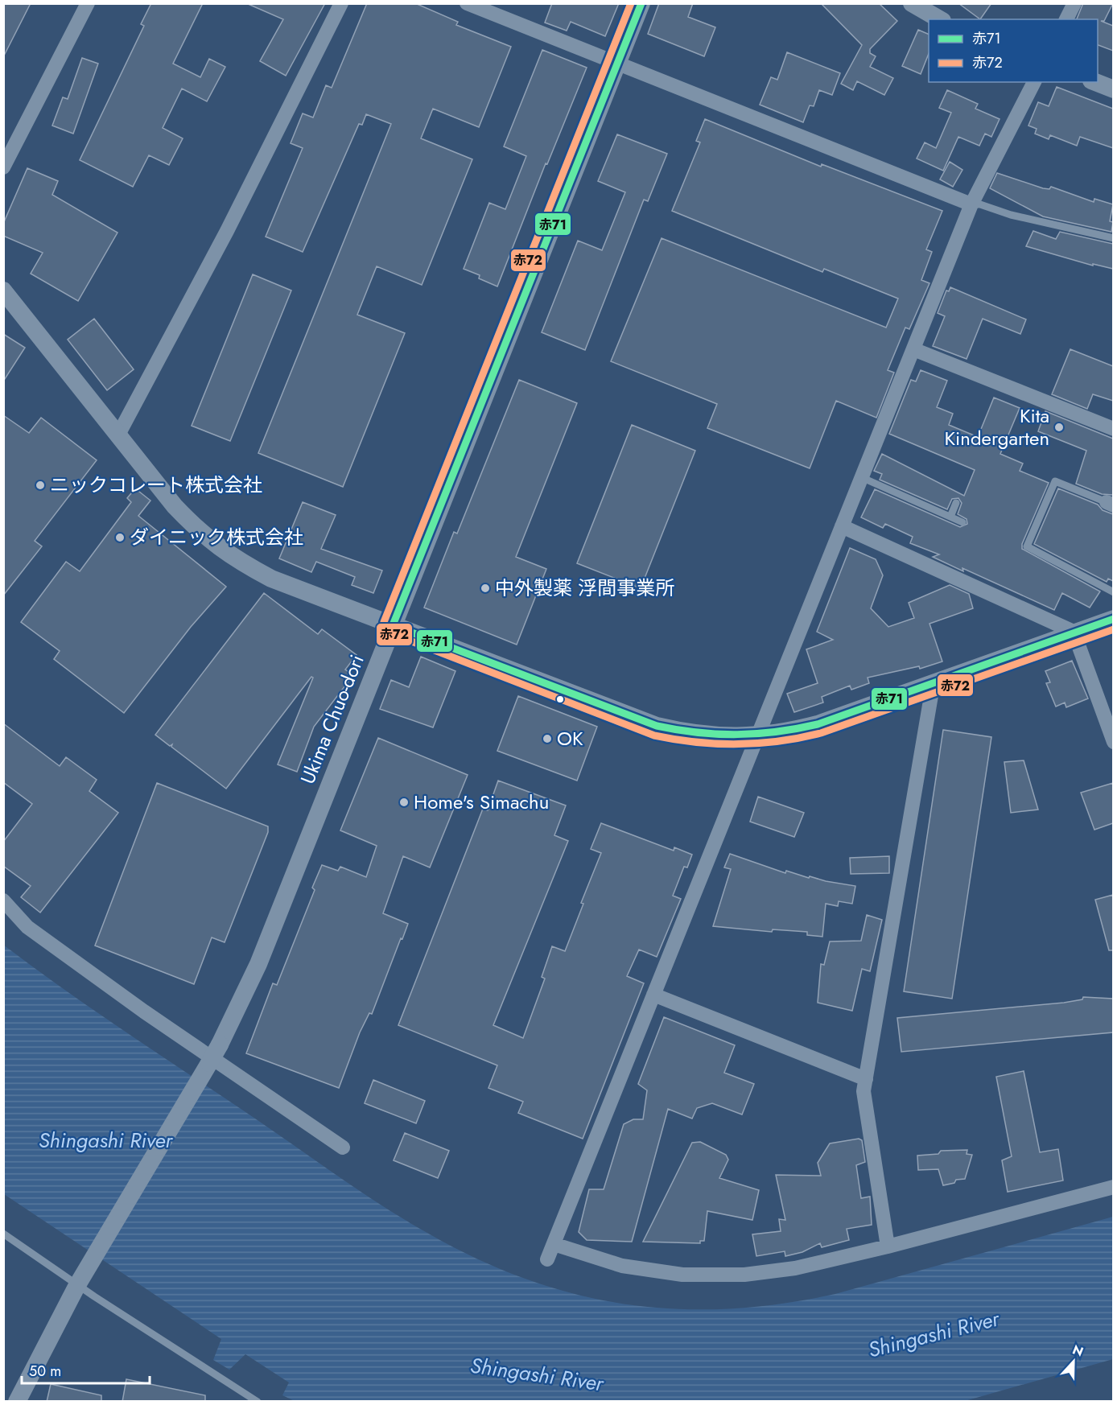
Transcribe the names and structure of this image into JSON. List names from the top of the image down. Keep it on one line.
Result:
{"streets":{"street":["Ukima Chuo-dori"]},"water":["Shingashi River"],"places":["Kita Kindergarten","ニックコレート株式会社","ダイニック株式会社","中外製薬 浮間事業所","OK","Home's Simachu"],"lines":["transit line 赤71","transit line 赤72"],"legend":["赤71","赤72"],"scale_bar":"50 m","north":"top"}
